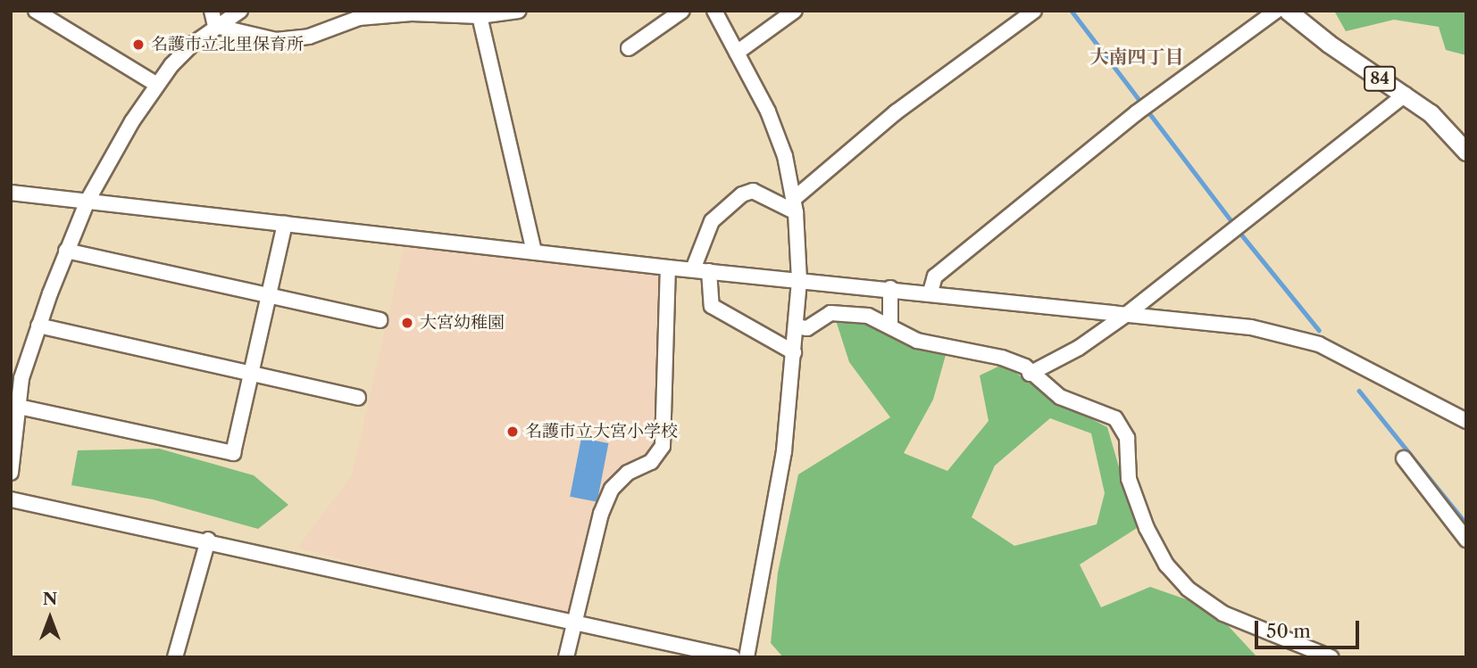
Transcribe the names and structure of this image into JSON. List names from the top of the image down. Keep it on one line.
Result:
{"streets":{"main road":["84"]},"districts":["大南四丁目"],"places":["名護市立北里保育所","大宮幼稚園","名護市立大宮小学校"],"scale_bar":"50 m","north":"top"}
